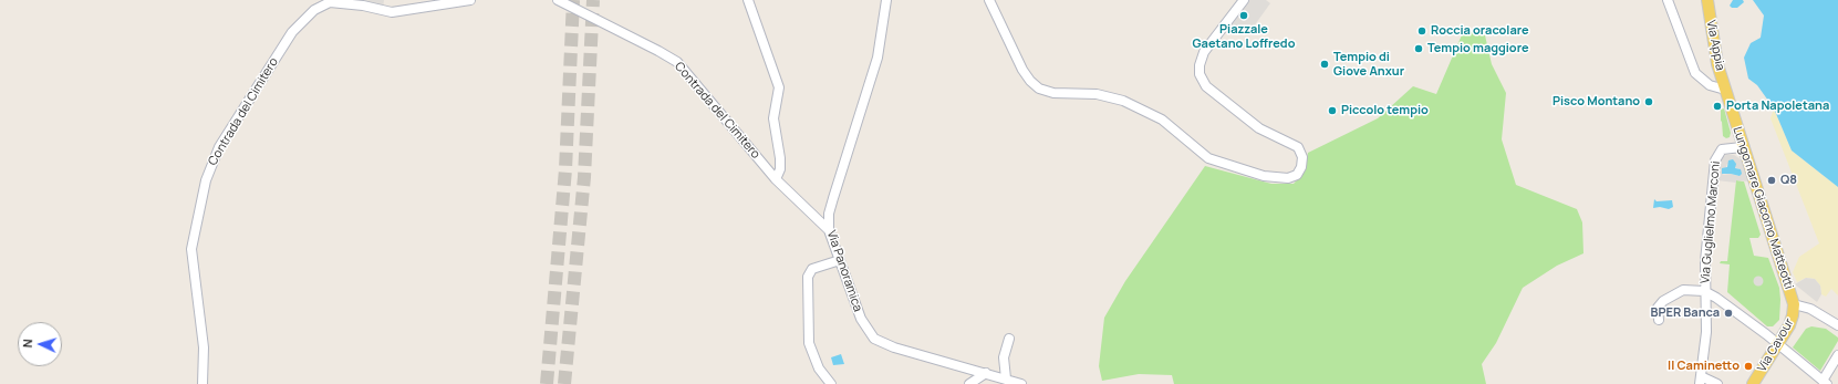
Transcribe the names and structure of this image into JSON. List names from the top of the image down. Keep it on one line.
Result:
{"streets":{"main road":["Via Appia","Lungomare Giacomo Matteotti","Via Cavour"],"street":["Contrada del Cimitero","Via Guglielmo Marconi","Via Panoramica"]},"crossings":[["Via Appia","Lungomare Giacomo Matteotti"],["Contrada del Cimitero","Via Panoramica"],["Lungomare Giacomo Matteotti","Via Guglielmo Marconi"],["Lungomare Giacomo Matteotti","Via Cavour"]],"places":["Piazzale Gaetano Loffredo","Roccia oracolare","Tempio maggiore","Tempio di Giove Anxur","Pisco Montano","Porta Napoletana","Piccolo tempio","Q8","BPER Banca","Il Caminetto"],"north":"left"}
